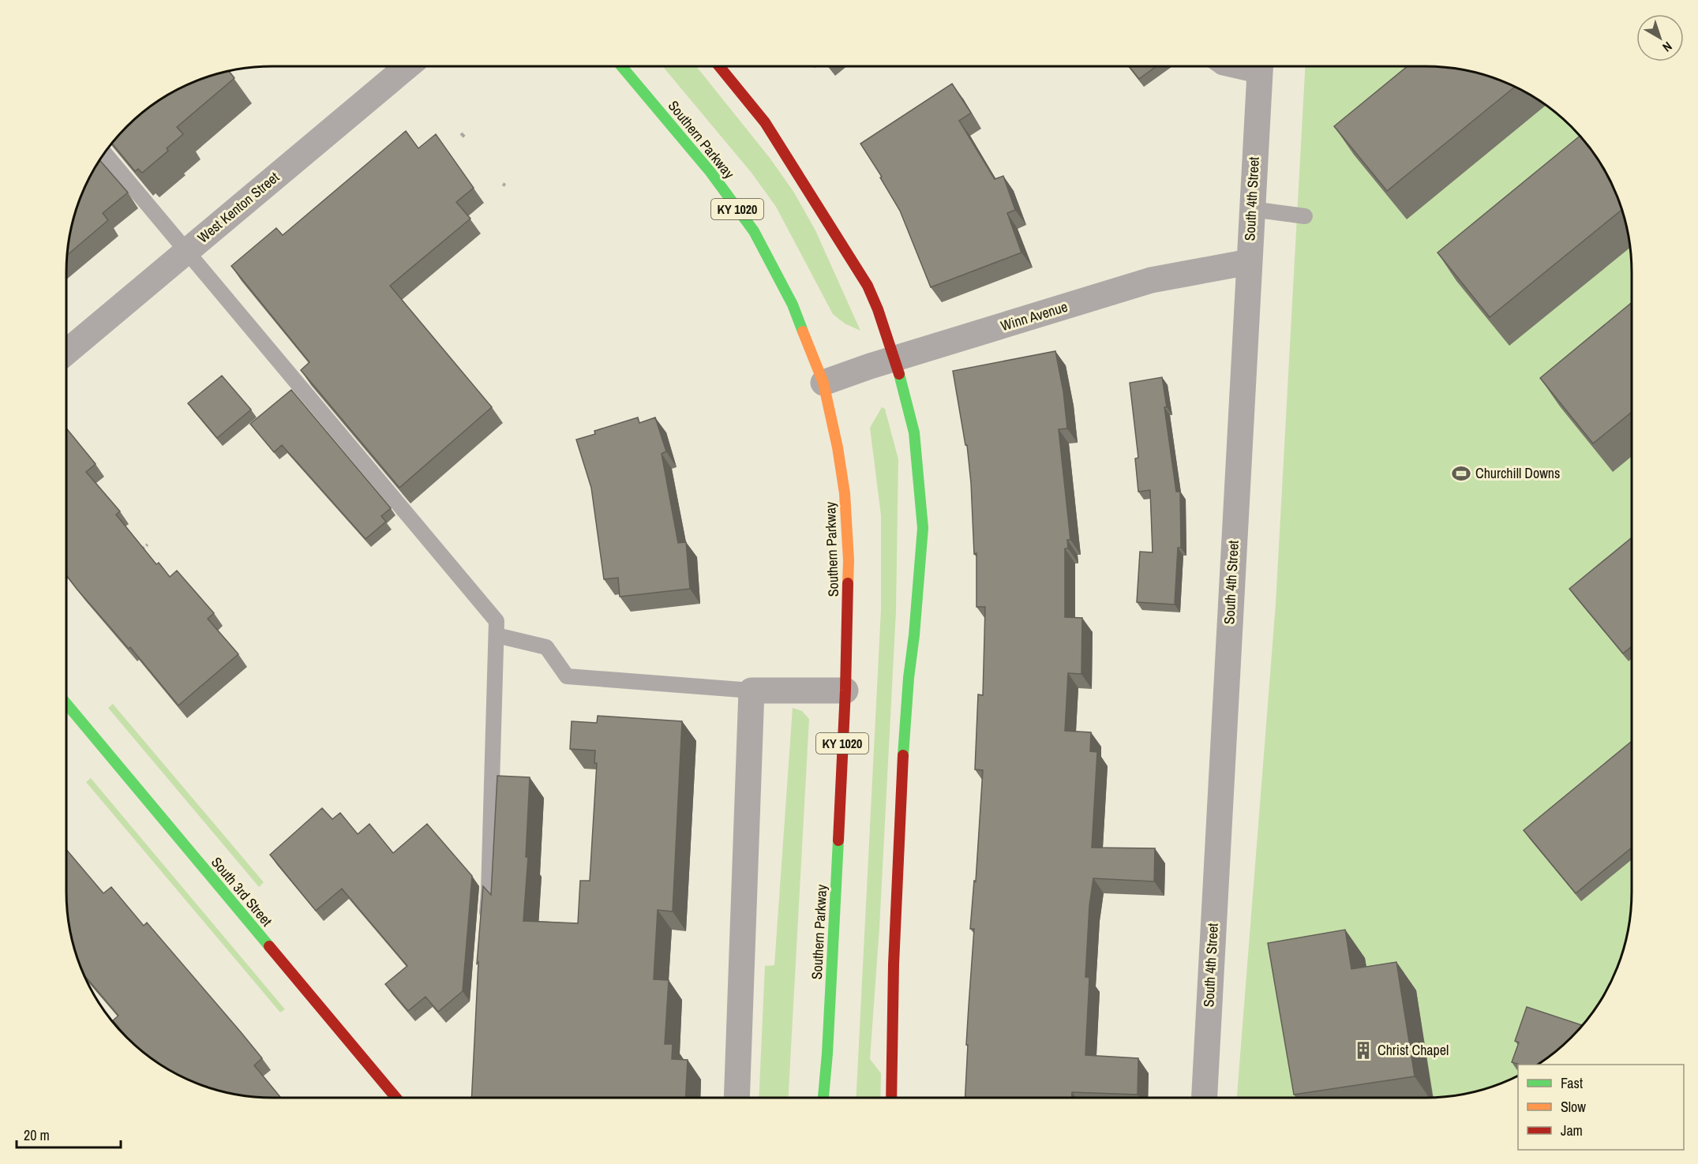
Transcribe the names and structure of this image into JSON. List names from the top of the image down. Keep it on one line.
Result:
{"streets":{"main road":["Southern Parkway","KY 1020","South 3rd Street"],"street":["South 4th Street","West Kenton Street","Winn Avenue"]},"crossings":[["Southern Parkway","Winn Avenue"],["South 4th Street","Winn Avenue"]],"places":{"sports":["Churchill Downs"],"building":["Christ Chapel"]},"legend":["Fast","Slow","Jam"],"scale_bar":"20 m","north":"bottom right"}
